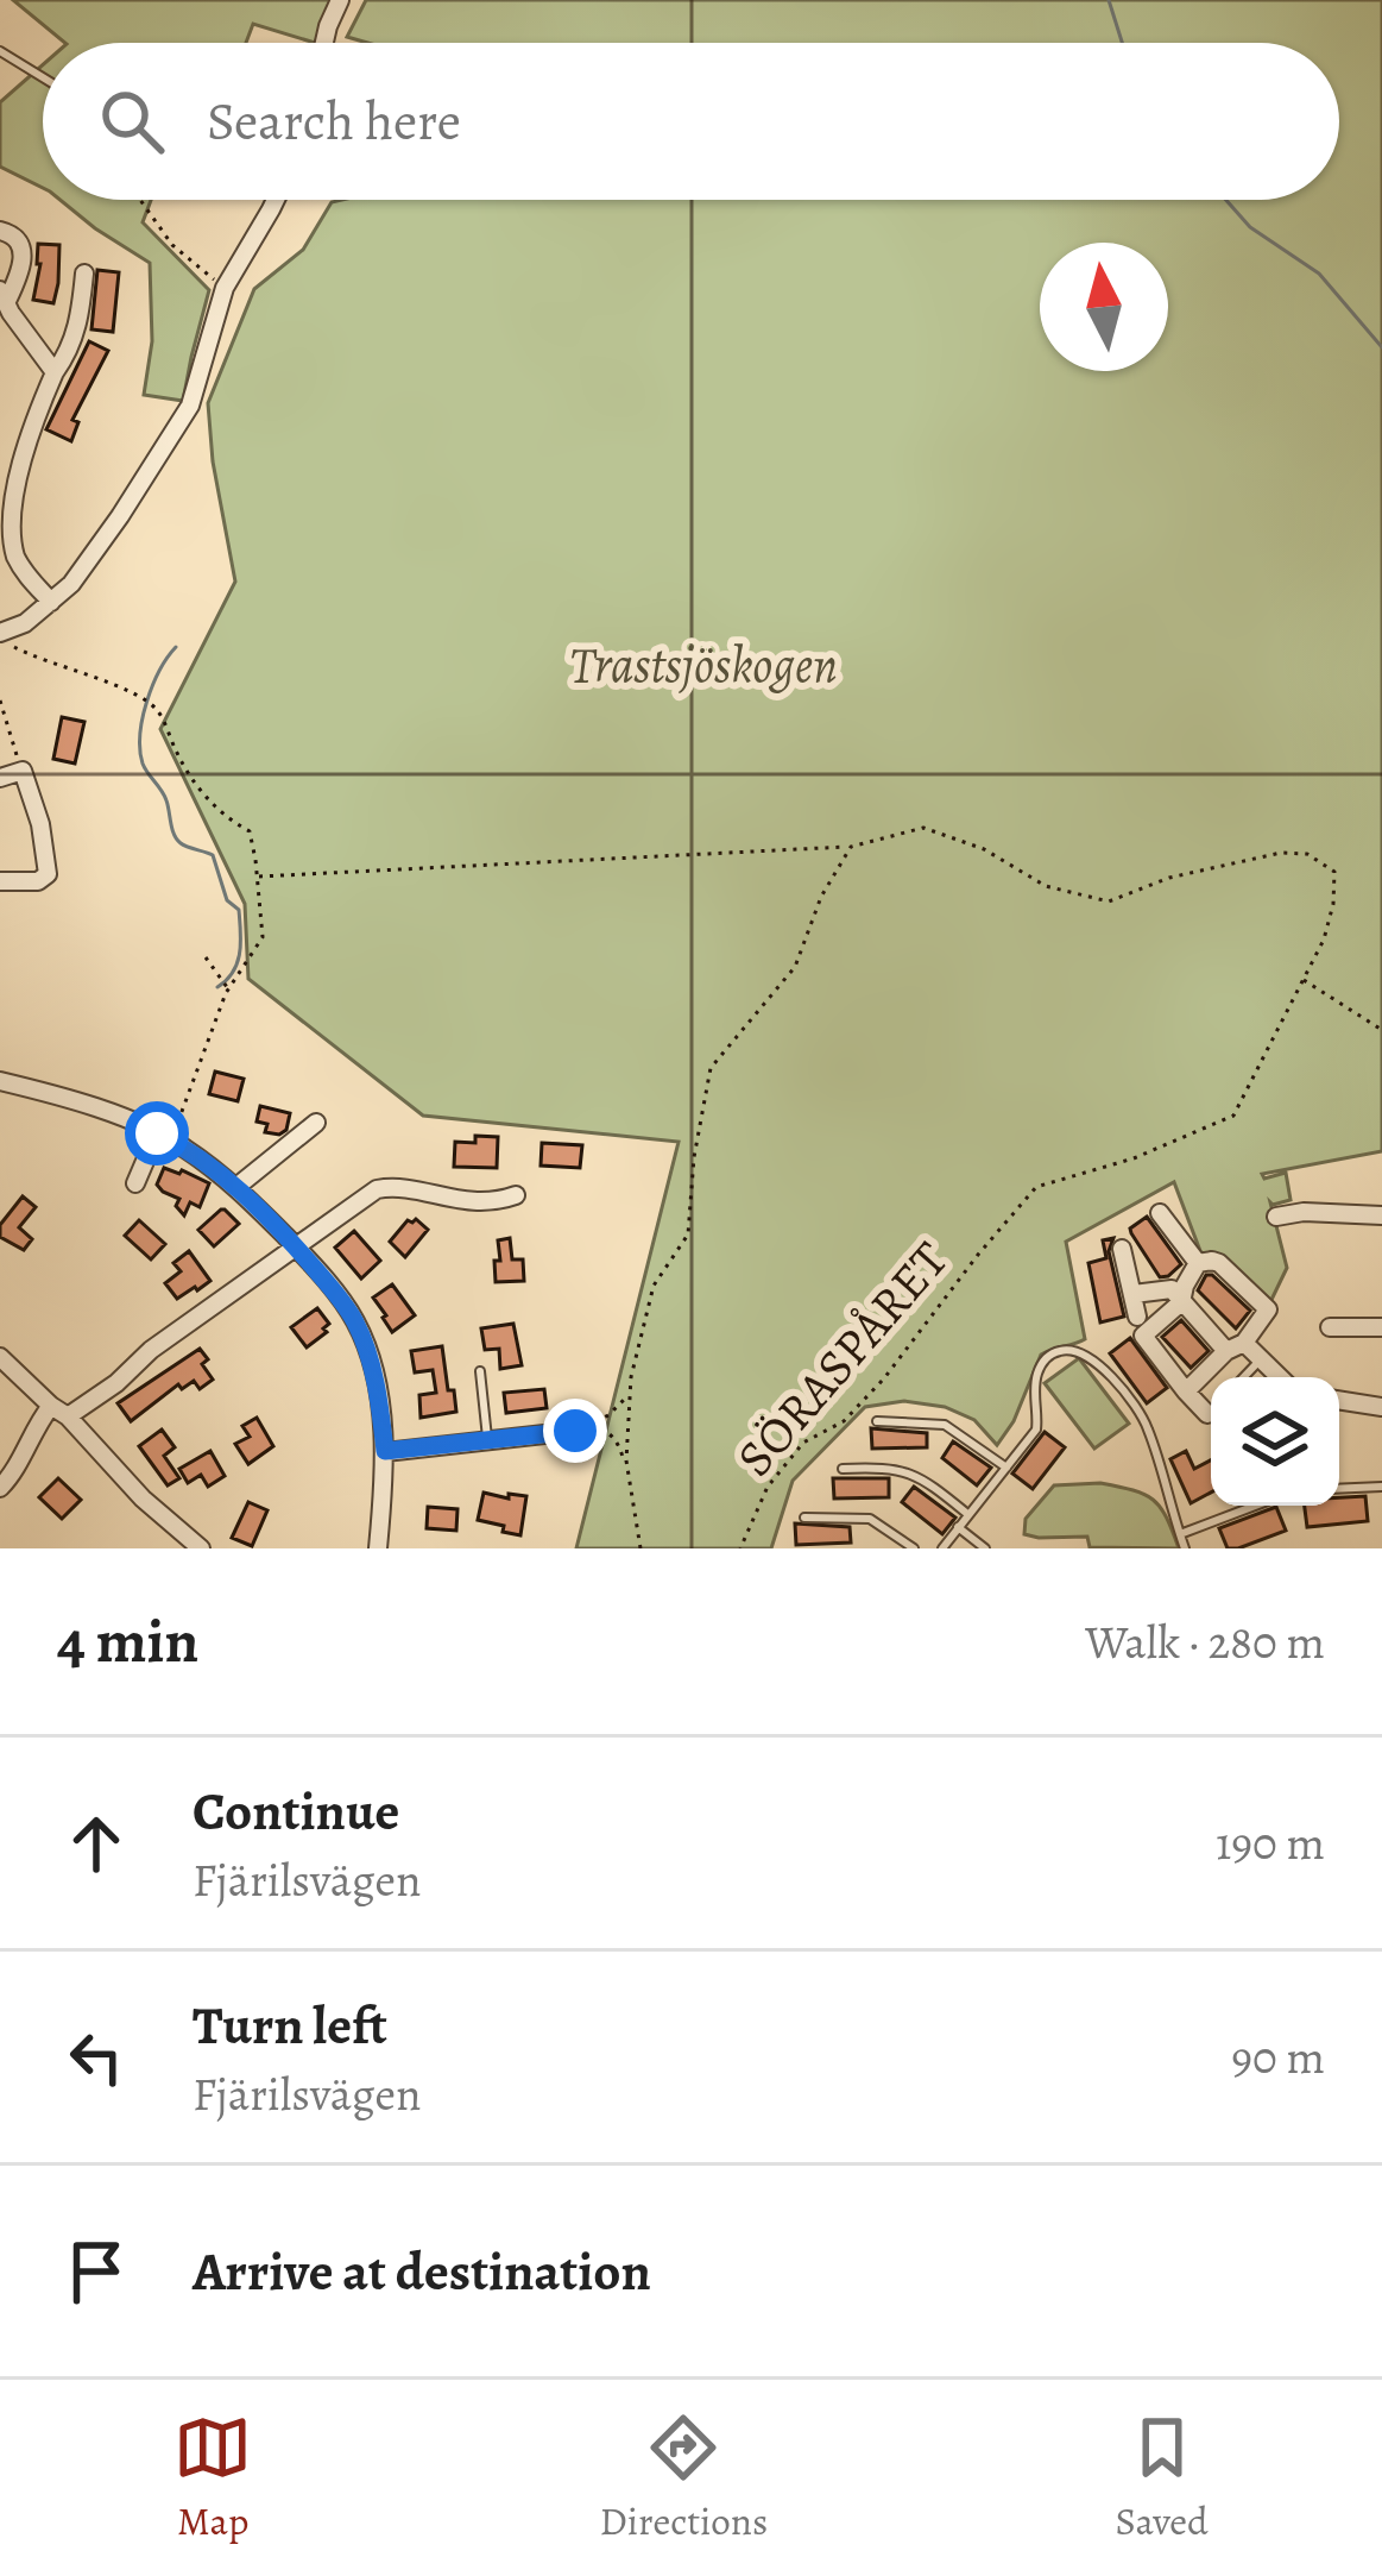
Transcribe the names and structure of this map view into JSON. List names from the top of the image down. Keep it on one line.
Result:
{"streets":{"path":["SÖRASPÅRET"]},"parks":["Trastsjöskogen"],"north":"top","page":{"search":"Search here","heading":["4 min","Walk · 280 m"],"list":[["Continue","Fjärilsvägen","190 m"],["Turn left","Fjärilsvägen","90 m"],"Arrive at destination"],"nav":["Map","Directions","Saved"]}}
